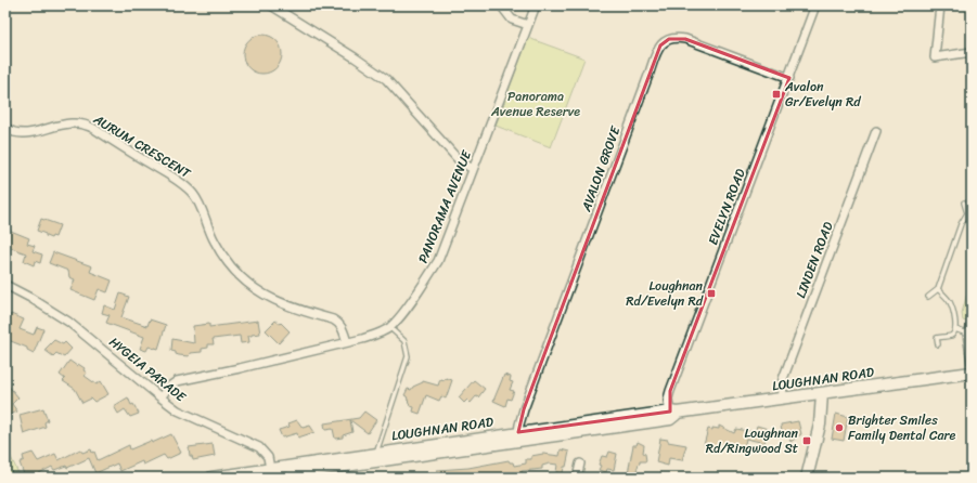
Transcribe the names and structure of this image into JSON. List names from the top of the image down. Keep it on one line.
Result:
{"streets":{"main road":["LOUGHNAN ROAD"],"street":["AURUM CRESCENT","AVALON GROVE","PANORAMA AVENUE","EVELYN ROAD","LINDEN ROAD","HYGEIA PARADE"]},"crossings":[["AURUM CRESCENT","PANORAMA AVENUE"],["AVALON GROVE","EVELYN ROAD"],["AVALON GROVE","LOUGHNAN ROAD"],["PANORAMA AVENUE","HYGEIA PARADE"],["EVELYN ROAD","LOUGHNAN ROAD"],["LINDEN ROAD","LOUGHNAN ROAD"],["HYGEIA PARADE","LOUGHNAN ROAD"]],"parks":["Panorama Avenue Reserve"],"places":{"transit":["Avalon Gr/Evelyn Rd","Loughnan Rd/Evelyn Rd","Loughnan Rd/Ringwood St"],"other":["Brighter Smiles Family Dental Care"]}}
